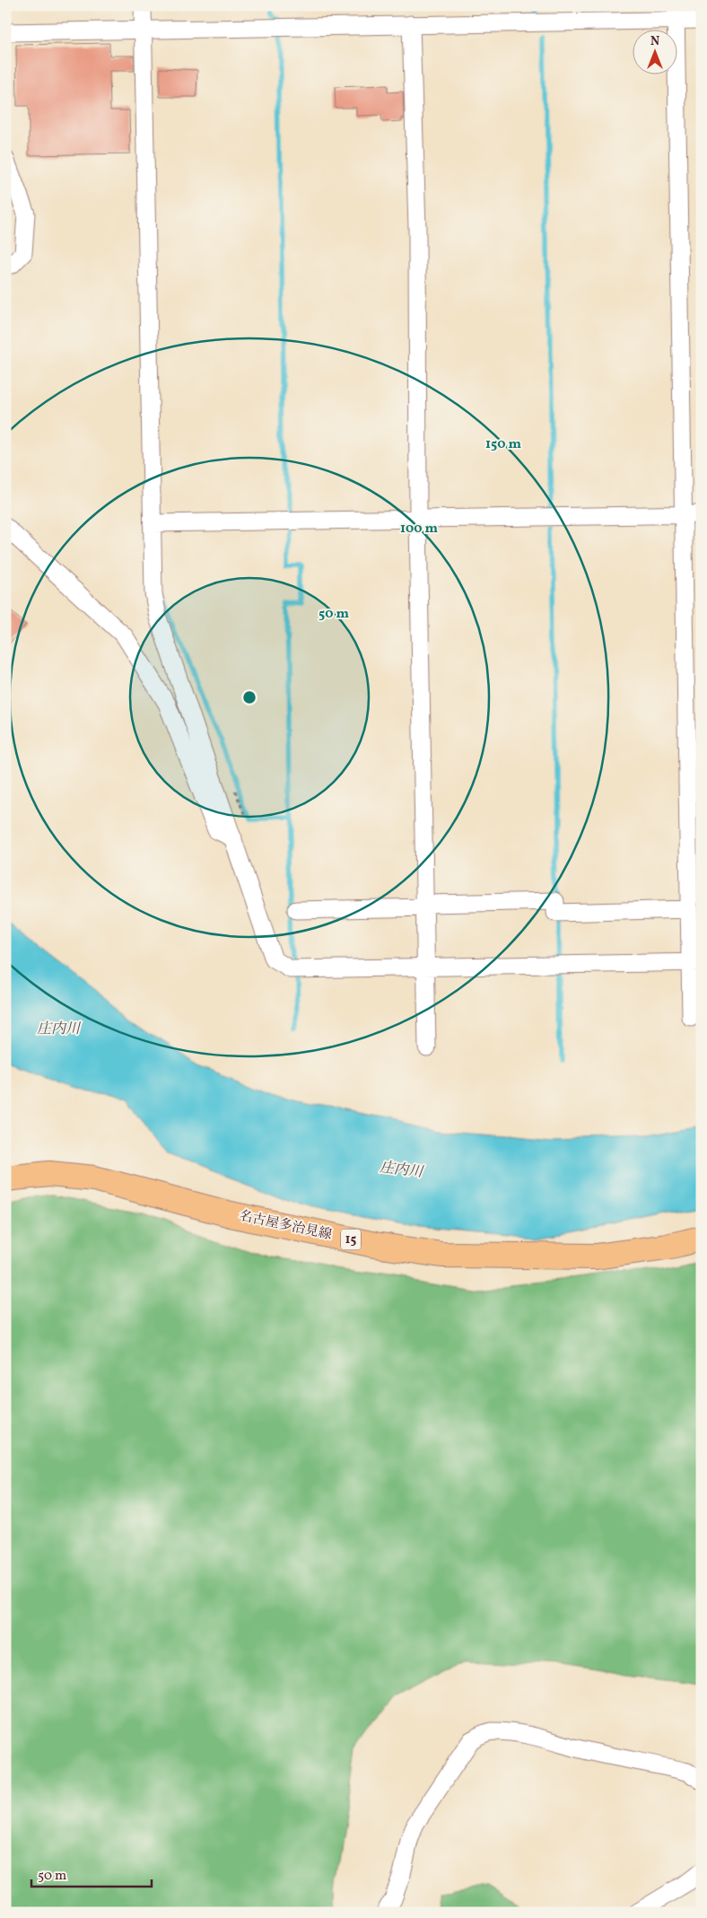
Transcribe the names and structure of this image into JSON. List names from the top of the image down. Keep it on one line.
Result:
{"streets":{"main road":["名古屋多治見線","15"]},"water":["庄内川"],"scale_bar":"50 m","north":"top","rings":["150 m","100 m","50 m"]}
